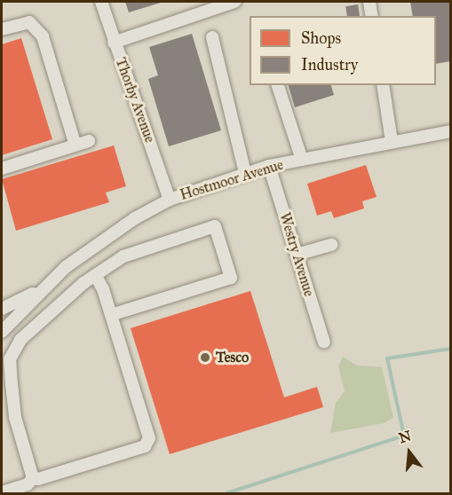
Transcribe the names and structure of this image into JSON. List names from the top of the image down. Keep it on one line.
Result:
{"streets":{"street":["Thorby Avenue","Hostmoor Avenue","Westry Avenue"]},"crossings":[["Thorby Avenue","Hostmoor Avenue"],["Hostmoor Avenue","Westry Avenue"]],"places":["Tesco"],"legend":["Shops","Industry"],"north":"top"}
